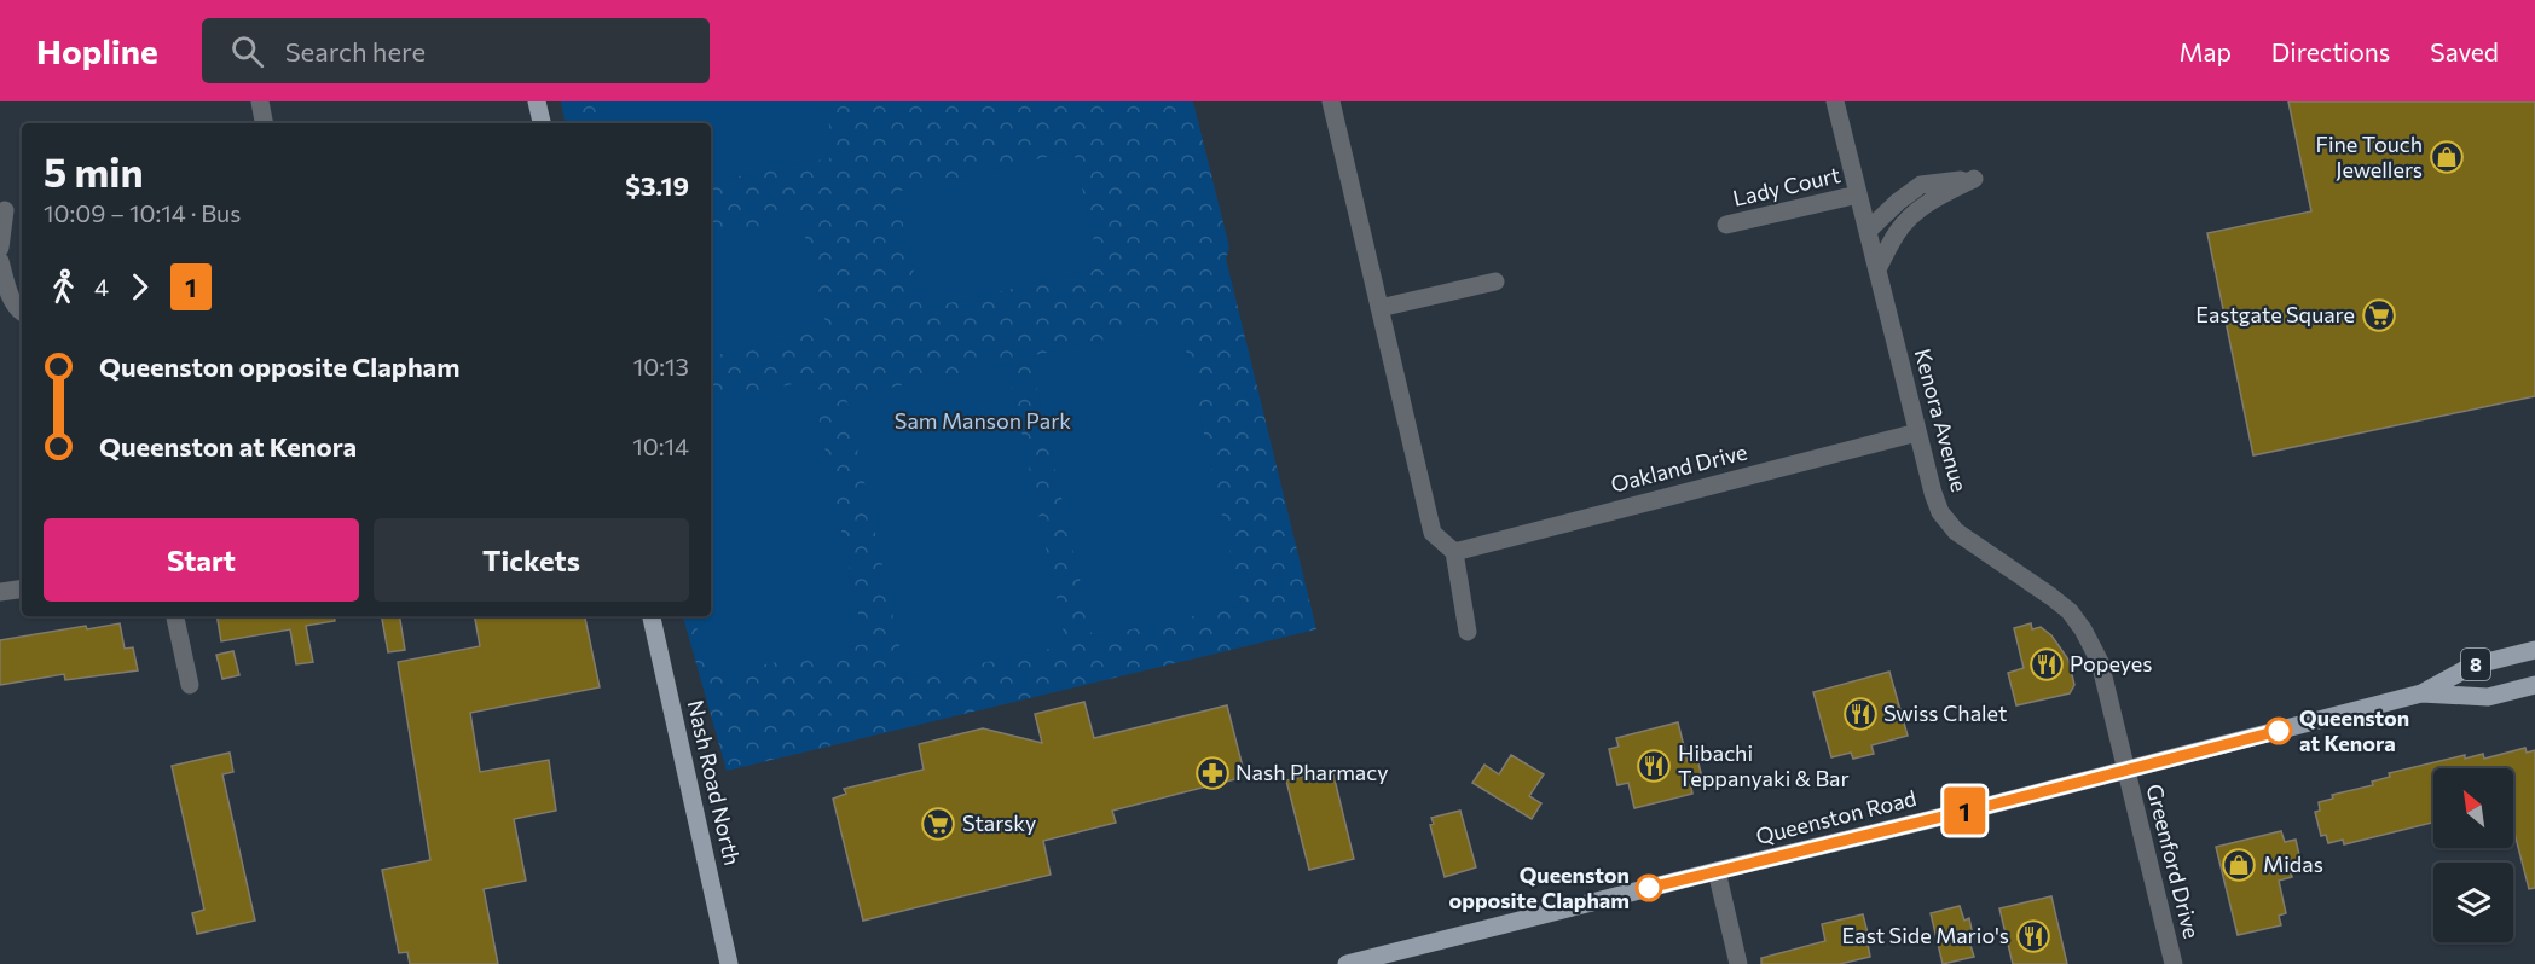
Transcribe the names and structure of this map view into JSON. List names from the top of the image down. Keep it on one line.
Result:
{"streets":{"main road":["8","Nash Road North","Queenston Road"],"street":["Lady Court","Kenora Avenue","Oakland Drive","Greenford Drive"]},"crossings":[["Lady Court","Kenora Avenue"],["Kenora Avenue","Oakland Drive"],["Kenora Avenue","Queenston Road"],["Kenora Avenue","Greenford Drive"],["Queenston Road","Greenford Drive"]],"parks":["Sam Manson Park"],"places":{"shop":["Fine Touch Jewellers","Midas"],"supermarket":["Eastgate Square","Starsky"],"restaurant":["Popeyes","Swiss Chalet","Hibachi Teppanyaki & Bar","East Side Mario's"],"other":["Queenston at Kenora","Queenston opposite Clapham"],"pharmacy":["Nash Pharmacy"]},"lines":["bus line 1"],"north":"top left","page":{"header":"Hopline","search":"Search here","nav":["Map","Directions","Saved"],"on_map":"1","heading":["5 min","10:09 – 10:14 · Bus","$3.19"],"legs":["4","1"],"list":[{"name":"Queenston opposite Clapham","value":"10:13"},{"name":"Queenston at Kenora","value":"10:14"}],"buttons":["Start","Tickets"]}}
